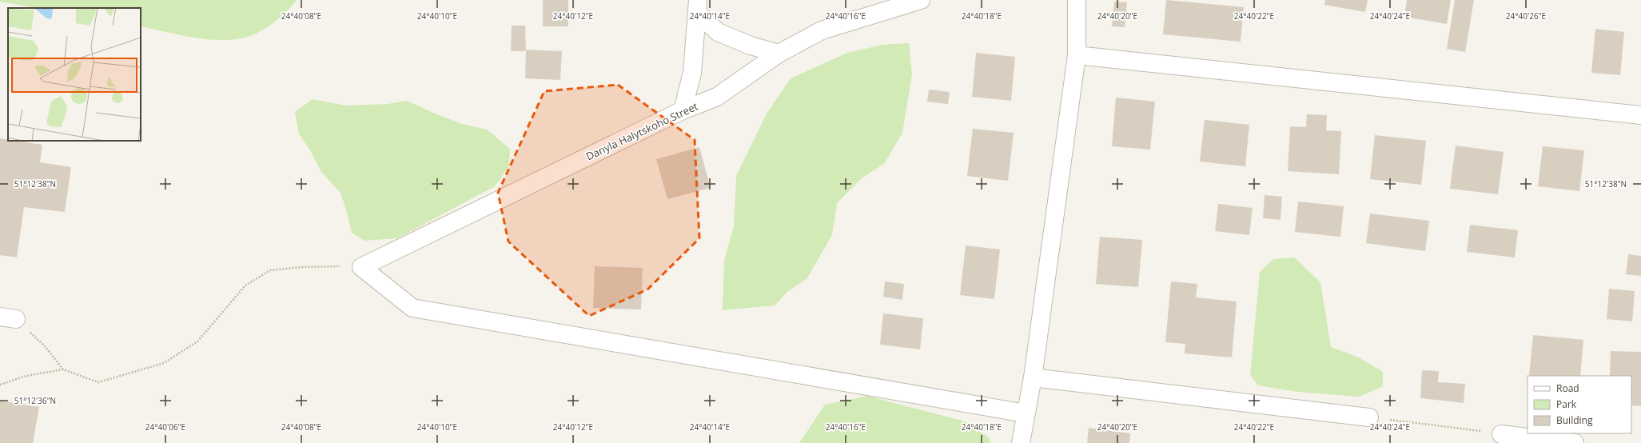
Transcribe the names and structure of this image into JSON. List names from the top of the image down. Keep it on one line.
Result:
{"streets":{"street":["Danyla Halytskoho Street"]},"legend":["Road","Park","Building"],"coordinates":["24°40'08\"E","24°40'10\"E","24°40'12\"E","24°40'14\"E","24°40'16\"E","24°40'18\"E","24°40'20\"E","24°40'22\"E","24°40'24\"E","24°40'26\"E","51°12'38\"N","51°12'36\"N","24°40'06\"E"]}
